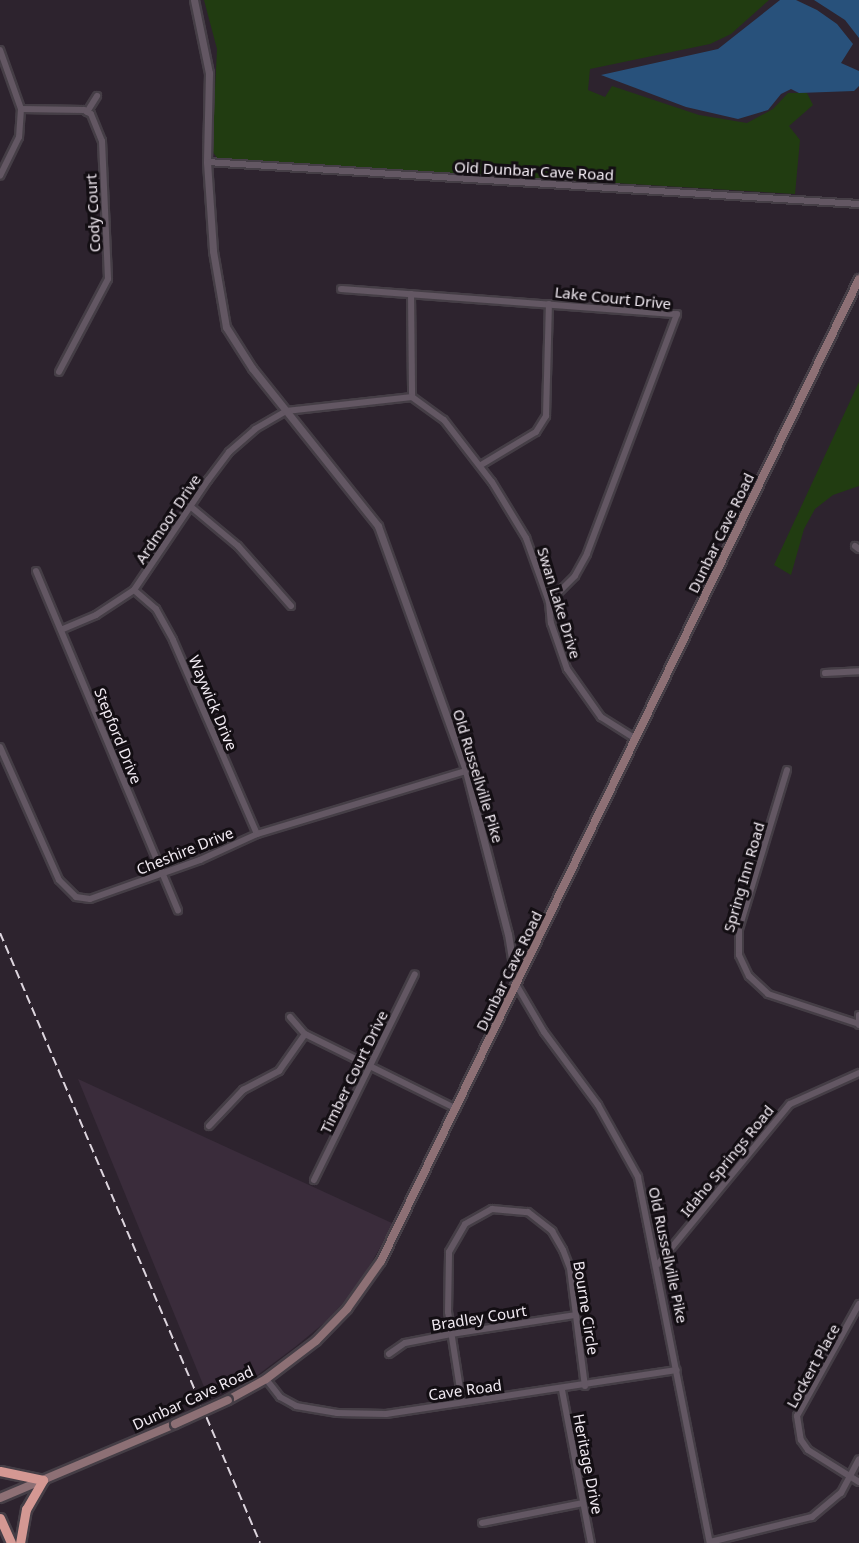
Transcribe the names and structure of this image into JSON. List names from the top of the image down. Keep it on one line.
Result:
{"streets":{"main road":["Dunbar Cave Road"],"street":["Old Dunbar Cave Road","Cody Court","Lake Court Drive","Ardmoor Drive","Swan Lake Drive","Waywick Drive","Stepford Drive","Old Russellville Pike","Cheshire Drive","Spring Inn Road","Timber Court Drive","Idaho Springs Road","Bourne Circle","Bradley Court","Lockert Place","Cave Road","Heritage Drive"]},"crossings":[["Old Dunbar Cave Road","Old Russellville Pike"],["Lake Court Drive","Swan Lake Drive"],["Ardmoor Drive","Waywick Drive"],["Ardmoor Drive","Stepford Drive"],["Ardmoor Drive","Old Russellville Pike"],["Dunbar Cave Road","Swan Lake Drive"],["Dunbar Cave Road","Old Russellville Pike"],["Dunbar Cave Road","Cave Road"],["Waywick Drive","Cheshire Drive"],["Stepford Drive","Cheshire Drive"],["Old Russellville Pike","Cheshire Drive"],["Old Russellville Pike","Idaho Springs Road"],["Old Russellville Pike","Cave Road"],["Bourne Circle","Bradley Court"],["Bourne Circle","Cave Road"],["Cave Road","Heritage Drive"]]}
